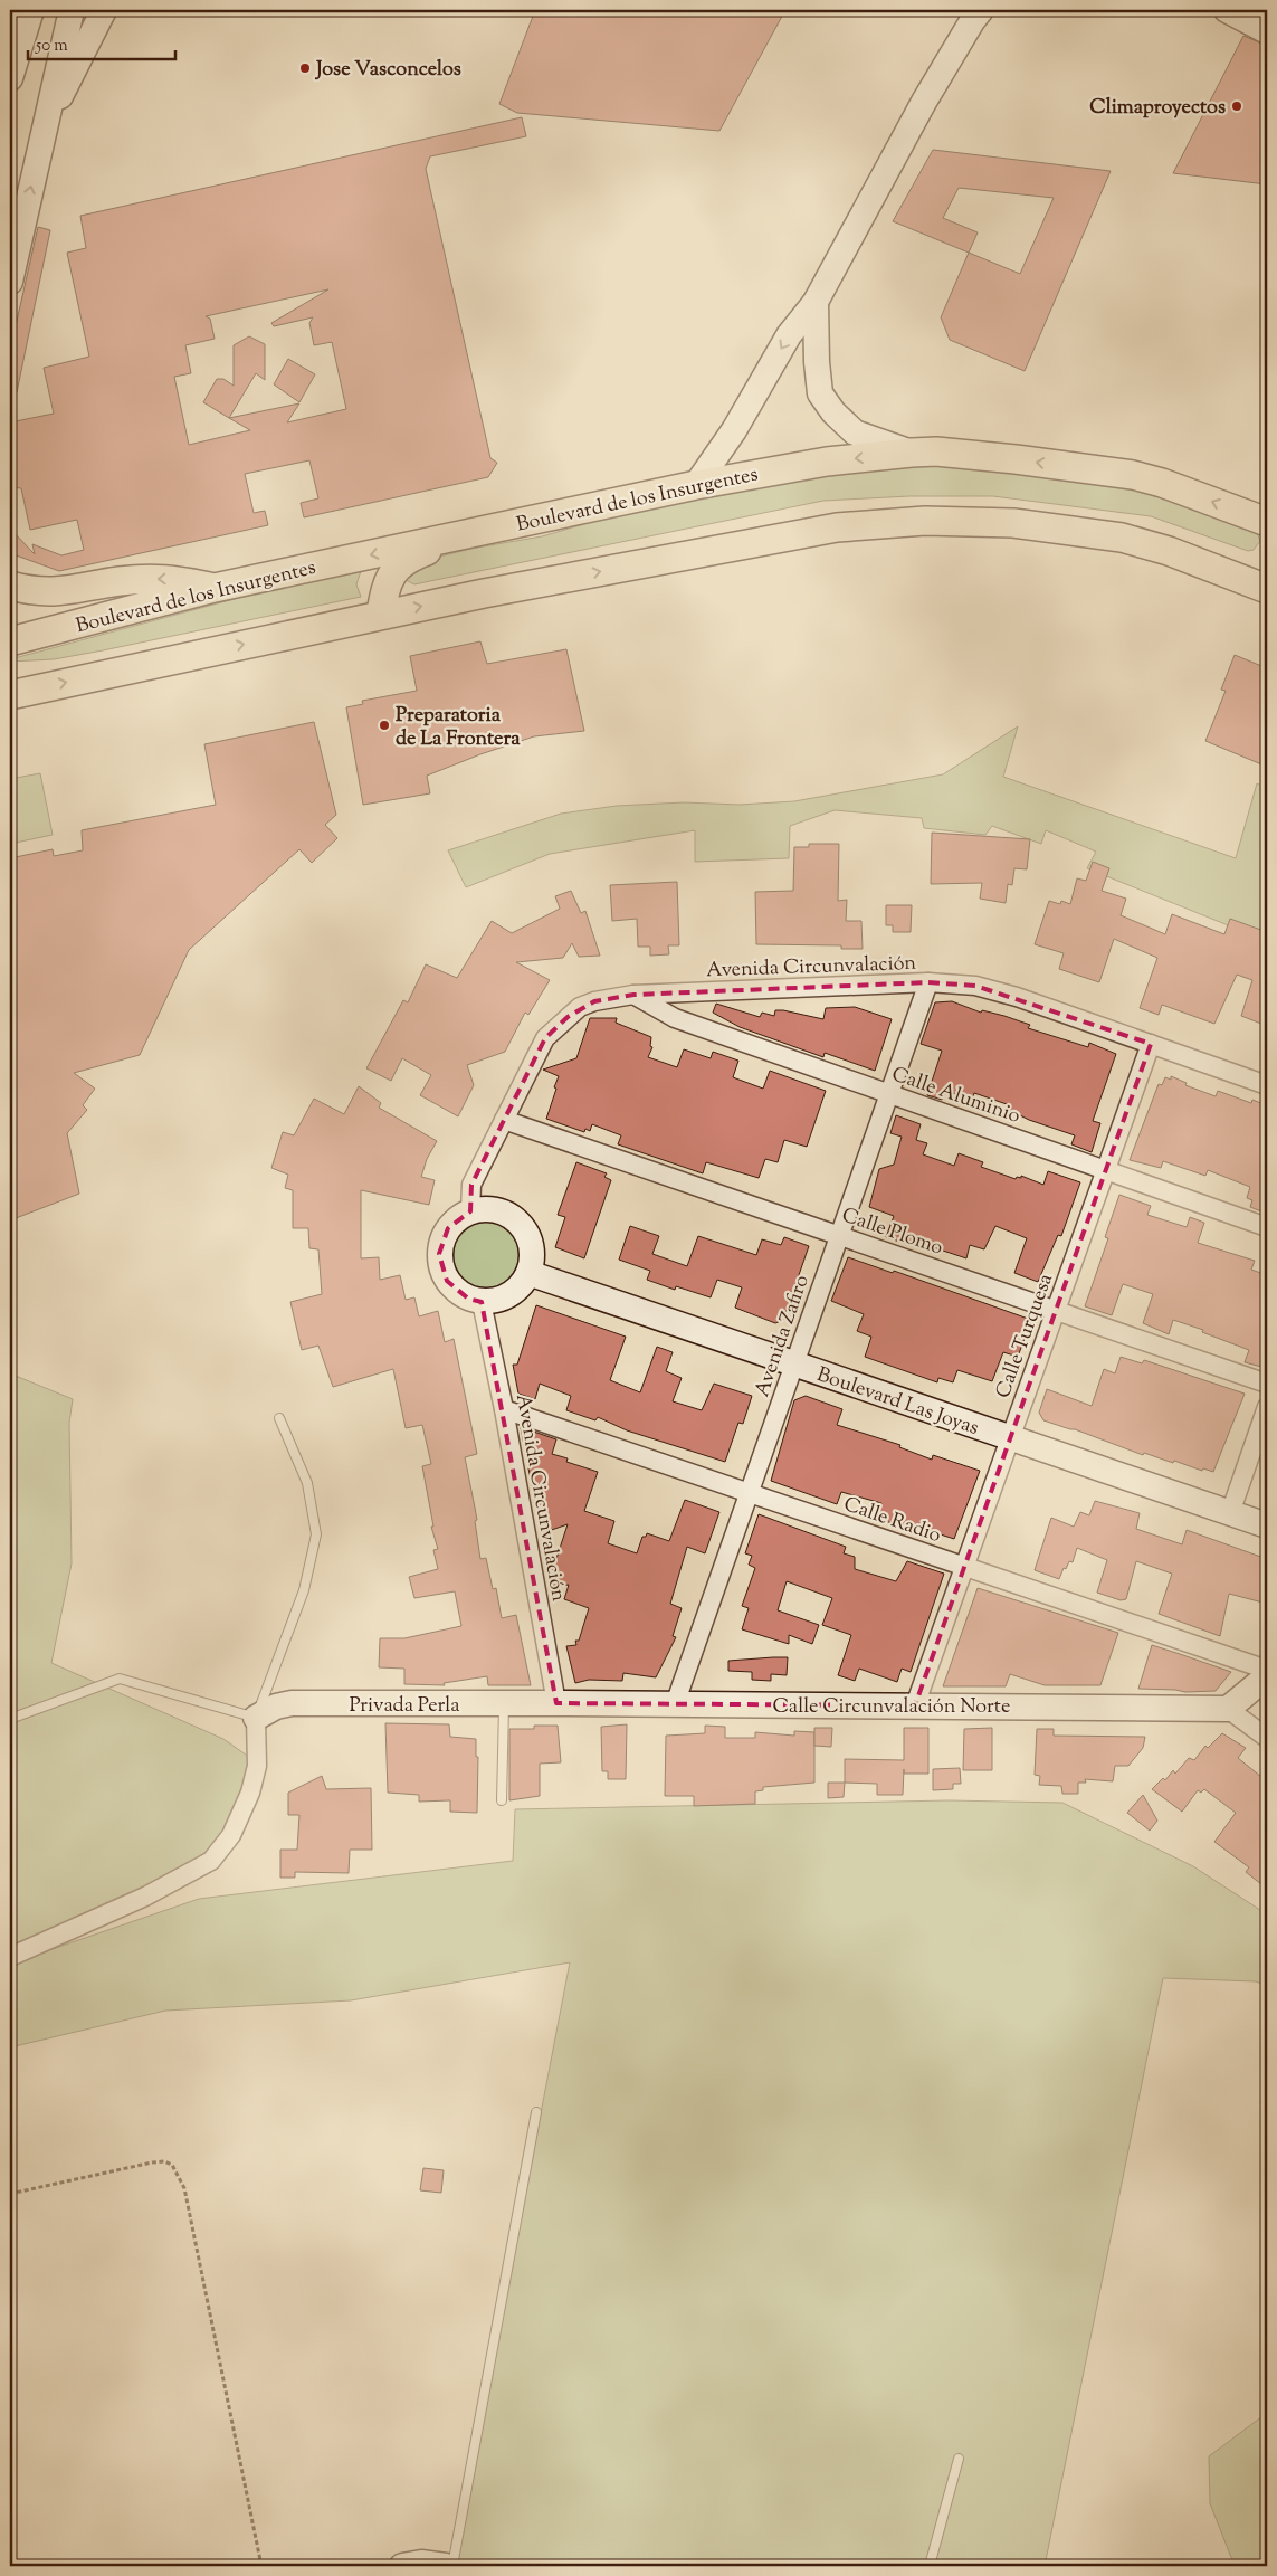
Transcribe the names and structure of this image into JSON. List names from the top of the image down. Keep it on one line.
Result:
{"streets":{"main road":["Boulevard de los Insurgentes"],"street":["Avenida Circunvalación","Calle Aluminio","Calle Plomo","Avenida Zafiro","Calle Turquesa","Boulevard Las Joyas","Calle Radio","Privada Perla","Calle Circunvalación Norte"]},"crossings":[["Avenida Circunvalación","Calle Aluminio"],["Avenida Circunvalación","Calle Plomo"],["Avenida Circunvalación","Avenida Zafiro"],["Avenida Circunvalación","Calle Turquesa"],["Avenida Circunvalación","Boulevard Las Joyas"],["Avenida Circunvalación","Calle Radio"],["Avenida Circunvalación","Privada Perla"],["Avenida Circunvalación","Calle Circunvalación Norte"],["Calle Aluminio","Avenida Zafiro"],["Calle Aluminio","Calle Turquesa"],["Calle Plomo","Avenida Zafiro"],["Calle Plomo","Calle Turquesa"],["Avenida Zafiro","Boulevard Las Joyas"],["Avenida Zafiro","Calle Radio"],["Avenida Zafiro","Calle Circunvalación Norte"],["Calle Turquesa","Boulevard Las Joyas"],["Calle Turquesa","Calle Radio"],["Calle Turquesa","Calle Circunvalación Norte"],["Privada Perla","Calle Circunvalación Norte"]],"places":["Jose Vasconcelos","Climaproyectos","Preparatoria de La Frontera"],"scale_bar":"50 m"}
